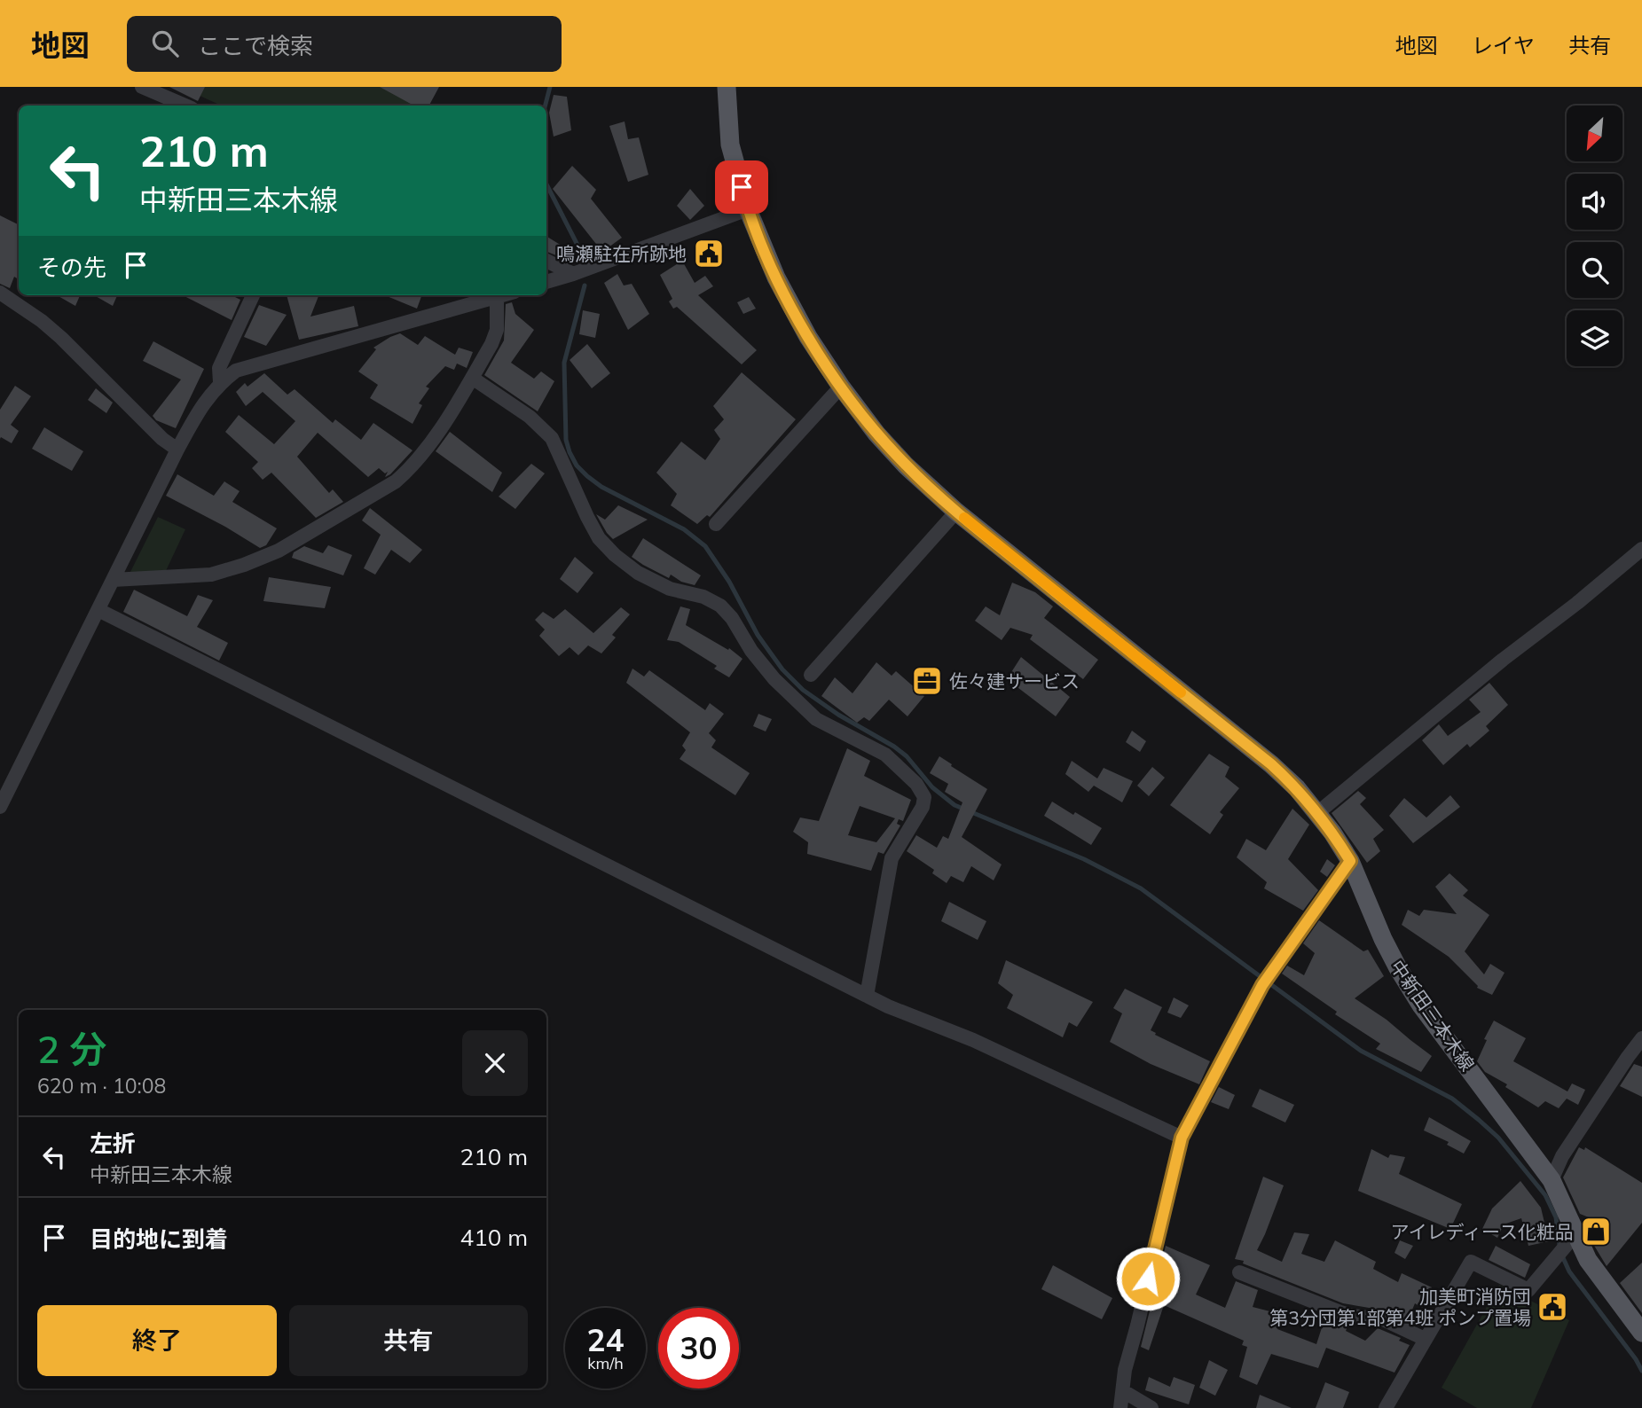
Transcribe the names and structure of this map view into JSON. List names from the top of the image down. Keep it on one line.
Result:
{"streets":{"main road":["中新田三本木線"]},"places":{"public building":["鳴瀬駐在所跡地","加美町消防団 第3分団第1部第4班 ポンプ置場"],"office":["佐々建サービス"],"shop":["アイレディース化粧品"]},"north":"bottom left","page":{"header":"地図","search":"ここで検索","nav":["地図","レイヤ","共有"],"turn":["210 m","中新田三本木線"],"then":"その先","heading":["2 分","620 m · 10:08"],"list":[{"name":"左折","note":"中新田三本木線","value":"210 m"},{"name":"目的地に到着","value":"410 m"}],"buttons":["終了","共有"],"speed":"24 km/h","limit":"30"}}
